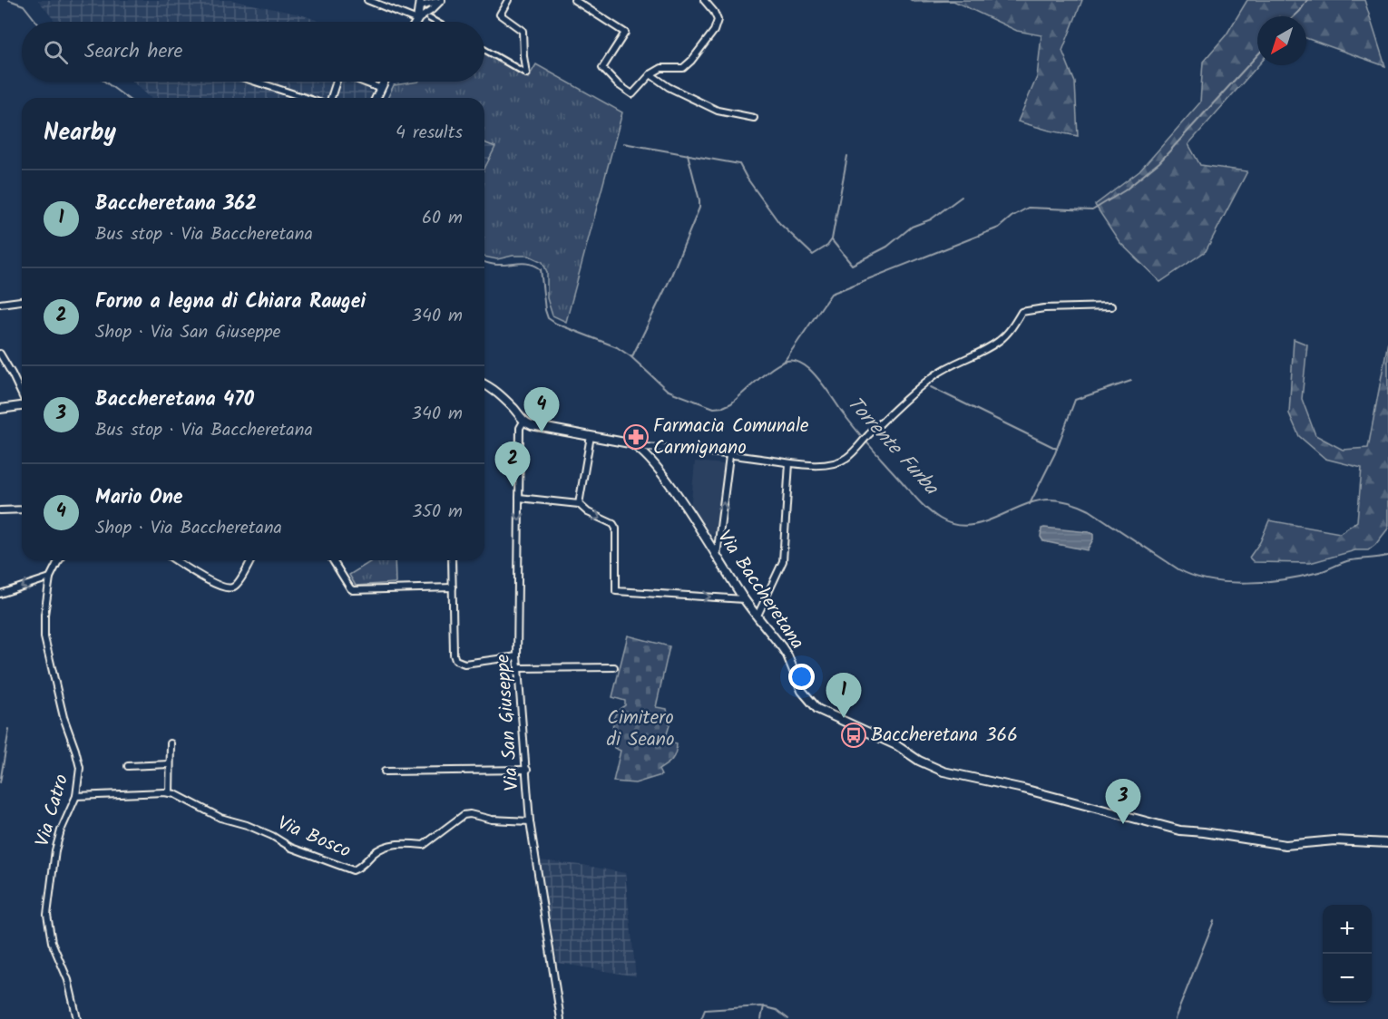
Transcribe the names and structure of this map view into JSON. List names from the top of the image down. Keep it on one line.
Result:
{"streets":{"street":["Via Baccheretana","Via San Giuseppe","Via Catro","Via Bosco"]},"crossings":[["Via San Giuseppe","Via Bosco"],["Via Catro","Via Bosco"]],"water":["Torrente Furba"],"parks":["Cimitero di Seano"],"places":{"pharmacy":["Farmacia Comunale Carmignano"],"bus stop":["Baccheretana 366"]},"north":"bottom left","page":{"search":"Search here","heading":["Nearby","4 results"],"list":[{"mark":"1","name":"Baccheretana 362","note":"Bus stop · Via Baccheretana","value":"60 m"},{"mark":"2","name":"Forno a legna di Chiara Raugei","note":"Shop · Via San Giuseppe","value":"340 m"},{"mark":"3","name":"Baccheretana 470","note":"Bus stop · Via Baccheretana","value":"340 m"},{"mark":"4","name":"Mario One","note":"Shop · Via Baccheretana","value":"350 m"}],"pins":["4","2","1","3"],"map_buttons":["+","−"]}}
